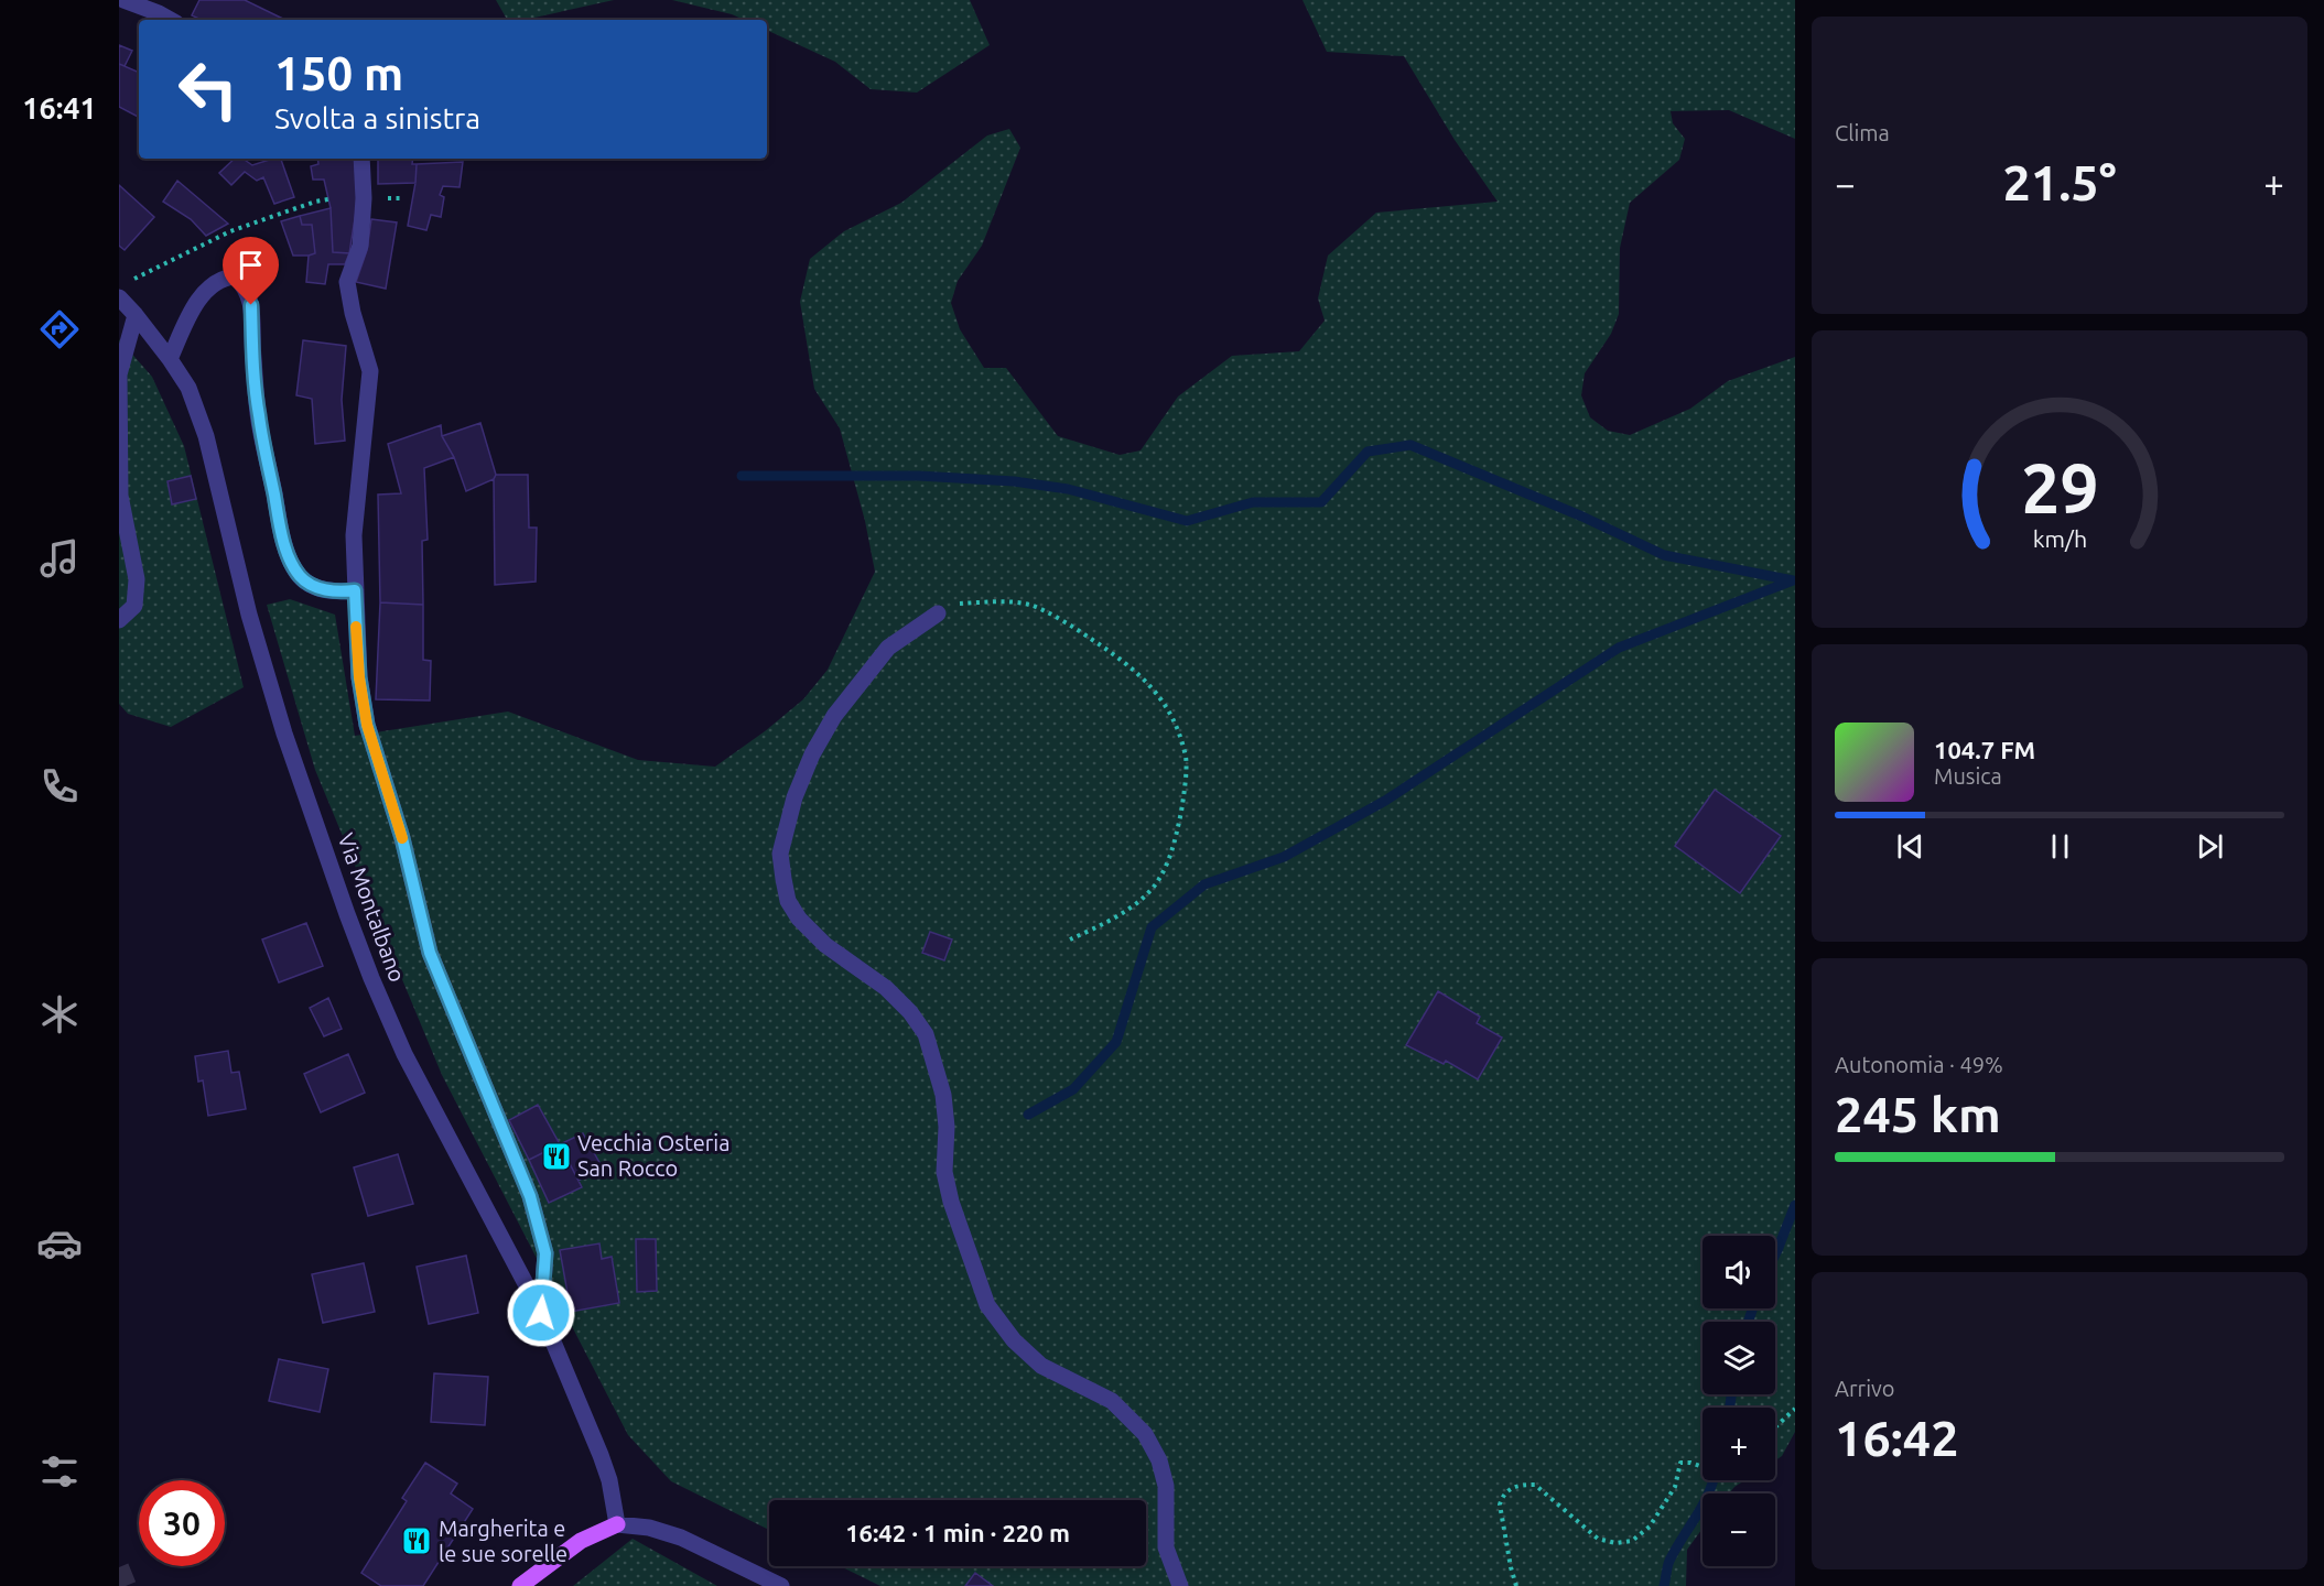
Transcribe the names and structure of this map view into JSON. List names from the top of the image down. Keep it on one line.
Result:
{"streets":{"street":["Via Montalbano"]},"places":{"restaurant":["Vecchia Osteria San Rocco","Margherita e le sue sorelle"]},"page":{"tabs":"16:41","tile":["Clima",["Autonomia · 49%","245 km"],["Arrivo","16:42"]],"turn":["150 m","Svolta a sinistra"],"heat":["−","21.5°","+"],"song":["104.7 FM","Musica"],"map_buttons":["+","−"],"limit":"30","trip":"16:42 · 1 min · 220 m","gauge":["29","km/h"]}}
